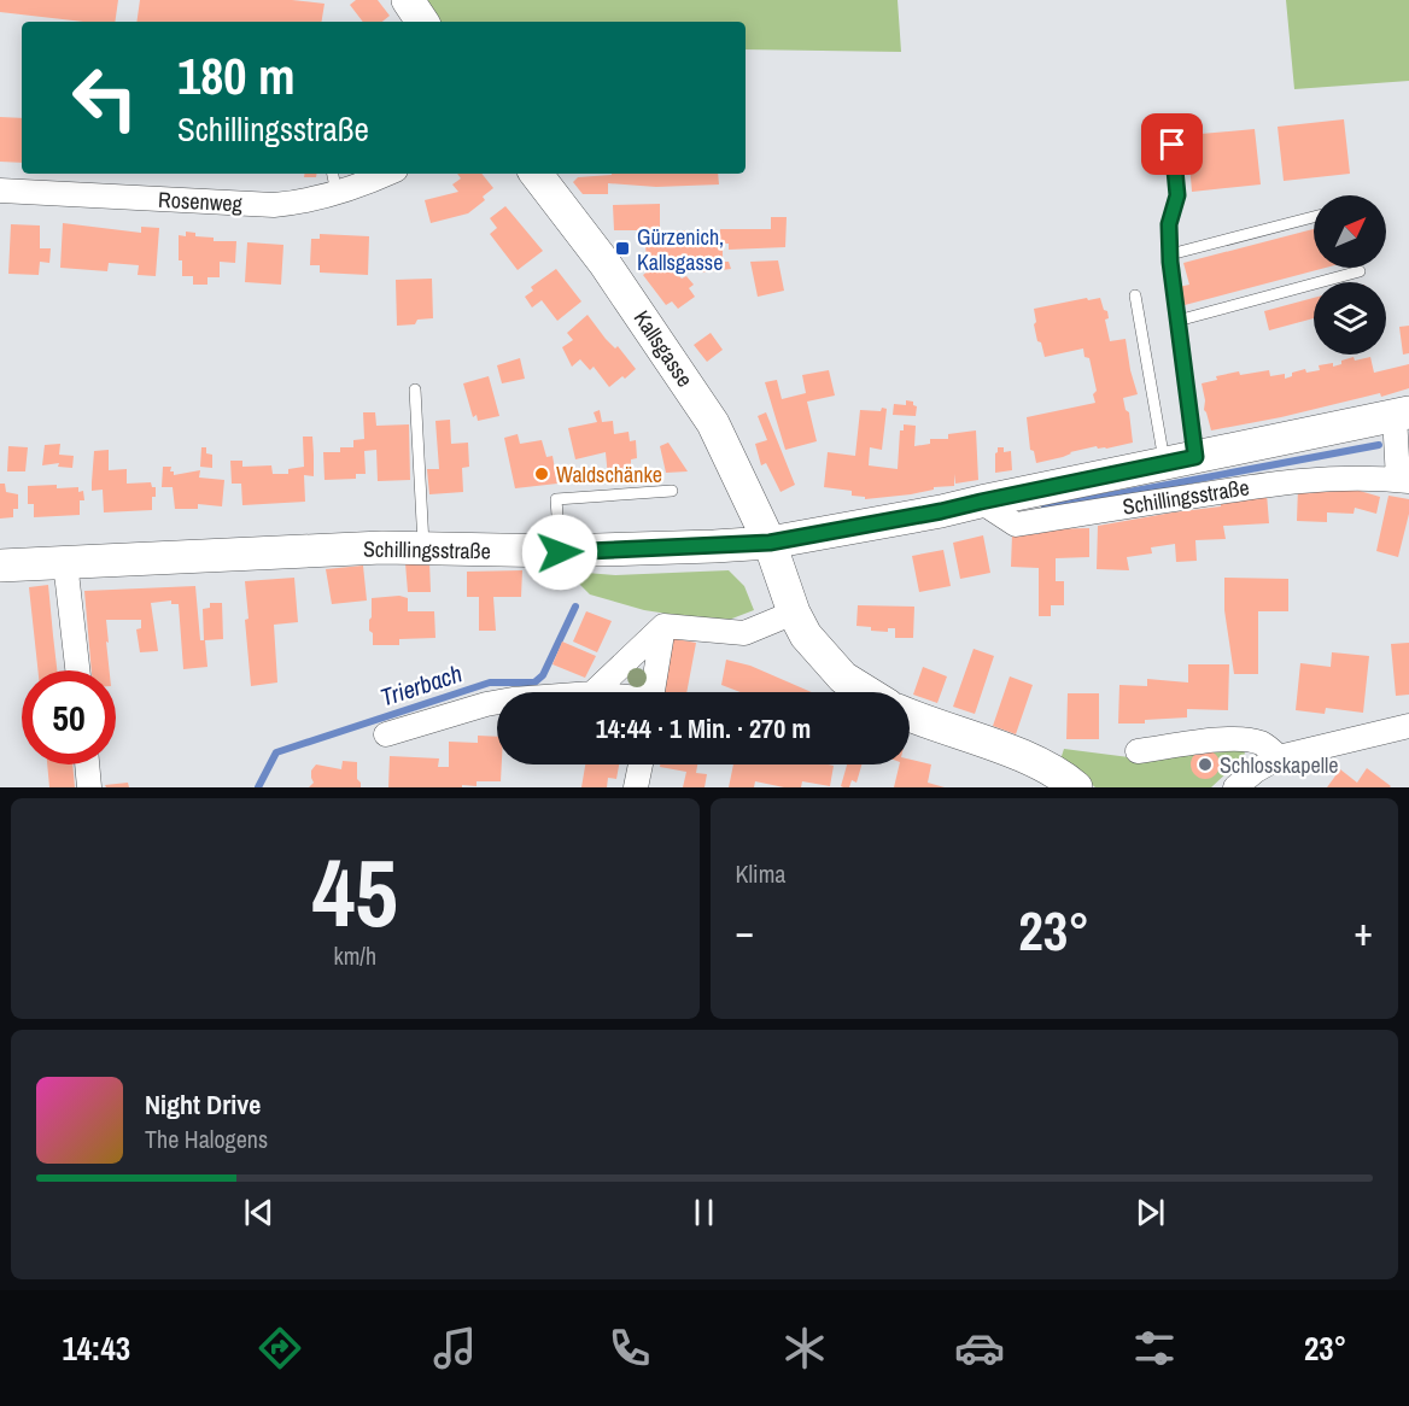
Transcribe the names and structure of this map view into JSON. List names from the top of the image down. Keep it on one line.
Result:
{"streets":{"main road":["Kallsgasse","Schillingsstraße"],"street":["Rosenweg"]},"crossings":[["Kallsgasse","Schillingsstraße"]],"water":["Trierbach"],"places":{"transit":["Gürzenich, Kallsgasse"],"other":["Waldschänke","Schlosskapelle"]},"north":"top right","page":{"turn":["180 m","Schillingsstraße"],"limit":"50","trip":"14:44 · 1 Min. · 270 m","tile":[["45","km/h"],"Klima"],"heat":["−","23°","+"],"song":["Night Drive","The Halogens"],"tabs":["14:43","23°"]}}
